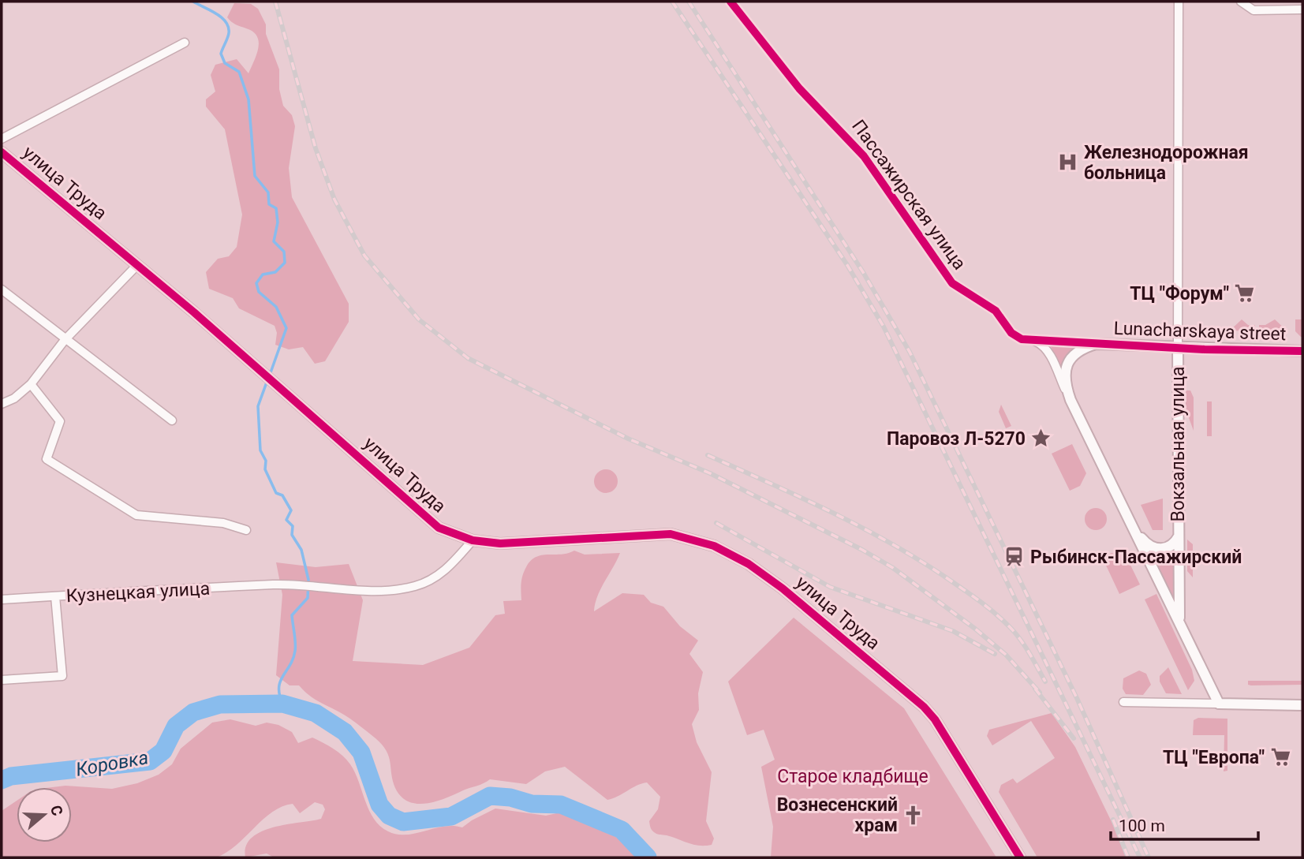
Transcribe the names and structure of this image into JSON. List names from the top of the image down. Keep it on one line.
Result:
{"streets":{"street":["улица Труда","Пассажирская улица","Lunacharskaya street","Вокзальная улица","Кузнецкая улица"]},"crossings":[["улица Труда","Кузнецкая улица"],["Lunacharskaya street","Вокзальная улица"]],"water":["Коровка"],"parks":["Старое кладбище"],"places":{"hospital":["Железнодорожная больница"],"supermarket":["ТЦ \"Форум\"","ТЦ \"Европа\""],"place":["Паровоз Л-5270"],"station":["Рыбинск-Пассажирский"],"church":["Вознесенский храм"]},"scale_bar":"100 m","north":"right"}
